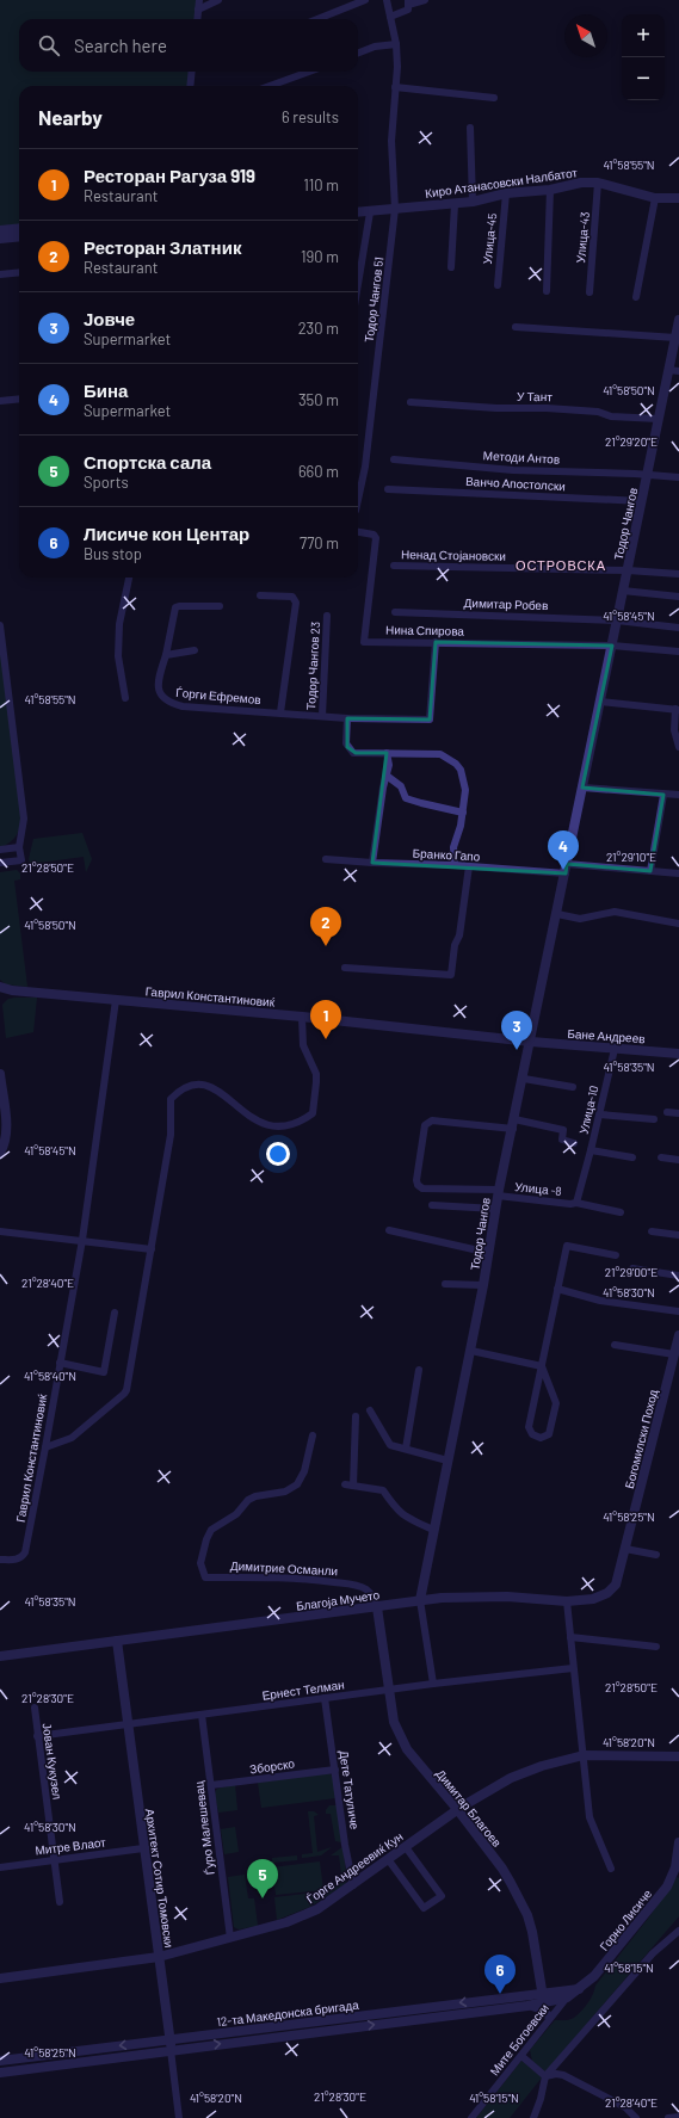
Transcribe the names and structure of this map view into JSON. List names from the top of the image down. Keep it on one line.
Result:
{"streets":{"street":["Киро Атанасовски Налбатот","Улица-43","Улица-45","Тодор Чангов 51","У Тант","Методи Антов","Ванчо Апостолски","Тодор Чангов","Ненад Стојановски","Димитар Робев","Нина Спирова","Тодор Чангов 23","Ѓорги Ефремов","Бранко Гапо","Гаврил Константиновиќ","Бане Андреев","Улица-10","Улица -8","Богомилски Поход","Димитрие Османли","Благоја Мучето","Ернест Телман","Јован Кукузел","Зборско","Дете Татуличе","Димитар Благоев","Ѓуро Малешевац","Митре Влаот","Ѓорге Андреевиќ Кун","Архитект Сотир Томовски","Горно Лисиче","12-та Македонска бригада","Мите Богоевски"]},"crossings":[["Киро Атанасовски Налбатот","Улица-43"],["Киро Атанасовски Налбатот","Улица-45"],["Киро Атанасовски Налбатот","Тодор Чангов 51"],["У Тант","Тодор Чангов"],["Методи Антов","Тодор Чангов"],["Ванчо Апостолски","Тодор Чангов"],["Тодор Чангов","Ненад Стојановски"],["Тодор Чангов","Димитар Робев"],["Тодор Чангов","Нина Спирова"],["Тодор Чангов","Бранко Гапо"],["Тодор Чангов","Гаврил Константиновиќ"],["Тодор Чангов","Бане Андреев"],["Тодор Чангов","Улица -8"],["Тодор Чангов","Благоја Мучето"],["Тодор Чангов","Ернест Телман"],["Нина Спирова","Ѓорги Ефремов"],["Тодор Чангов 23","Ѓорги Ефремов"],["Гаврил Константиновиќ","Бане Андреев"],["Бане Андреев","Улица-10"],["Улица-10","Улица -8"],["Богомилски Поход","Благоја Мучето"],["Димитрие Османли","Благоја Мучето"],["Димитрие Османли","Димитар Благоев"],["Благоја Мучето","Димитар Благоев"],["Благоја Мучето","Архитект Сотир Томовски"],["Ернест Телман","Јован Кукузел"],["Ернест Телман","Дете Татуличе"],["Ернест Телман","Димитар Благоев"],["Ернест Телман","Ѓуро Малешевац"],["Ернест Телман","Архитект Сотир Томовски"],["Јован Кукузел","Митре Влаот"],["Зборско","Дете Татуличе"],["Зборско","Ѓуро Малешевац"],["Дете Татуличе","Ѓорге Андреевиќ Кун"],["Димитар Благоев","Ѓорге Андреевиќ Кун"],["Димитар Благоев","12-та Македонска бригада"],["Димитар Благоев","Мите Богоевски"],["Ѓуро Малешевац","Ѓорге Андреевиќ Кун"],["Митре Влаот","Архитект Сотир Томовски"],["Ѓорге Андреевиќ Кун","Архитект Сотир Томовски"],["Архитект Сотир Томовски","12-та Македонска бригада"],["Горно Лисиче","12-та Македонска бригада"],["Горно Лисиче","Мите Богоевски"],["12-та Македонска бригада","Мите Богоевски"]],"districts":["ОСТРОВСКА"],"north":"top left","page":{"map_buttons":["+","−"],"search":"Search here","heading":["Nearby","6 results"],"list":[{"mark":"1","name":"Ресторан Рагуза 919","note":"Restaurant","value":"110 m"},{"mark":"2","name":"Ресторан Златник","note":"Restaurant","value":"190 m"},{"mark":"3","name":"Јовче","note":"Supermarket","value":"230 m"},{"mark":"4","name":"Бина","note":"Supermarket","value":"350 m"},{"mark":"5","name":"Спортска сала","note":"Sports","value":"660 m"},{"mark":"6","name":"Лисиче кон Центар","note":"Bus stop","value":"770 m"}],"pins":["4","2","1","3","5","6"]},"coordinates":["41°58'55\"N","41°58'50\"N","21°29'20\"E","41°58'45\"N","21°29'10\"E","21°28'50\"E","41°58'35\"N","21°29'00\"E","21°28'40\"E","41°58'30\"N","41°58'40\"N","41°58'25\"N","21°28'30\"E","41°58'20\"N","41°58'15\"N"]}
